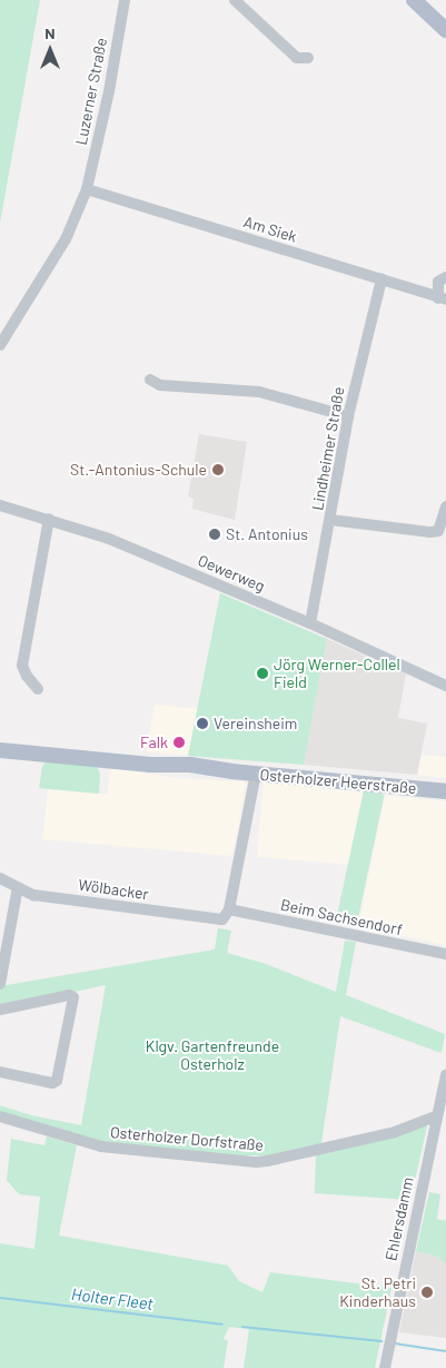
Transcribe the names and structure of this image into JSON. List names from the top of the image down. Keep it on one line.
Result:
{"streets":{"main road":["Osterholzer Heerstraße"],"street":["Luzerner Straße","Am Siek","Lindheimer Straße","Oewerweg","Wölbacker","Beim Sachsendorf","Osterholzer Dorfstraße","Ehlersdamm"]},"crossings":[["Luzerner Straße","Am Siek"],["Am Siek","Lindheimer Straße"],["Lindheimer Straße","Oewerweg"],["Wölbacker","Beim Sachsendorf"],["Osterholzer Dorfstraße","Ehlersdamm"]],"water":["Holter Fleet"],"parks":["Klgv. Gartenfreunde Osterholz"],"places":["St.-Antonius-Schule","St. Antonius","Jörg Werner-Collel Field","Vereinsheim","Falk","St. Petri Kinderhaus"],"north":"top"}
